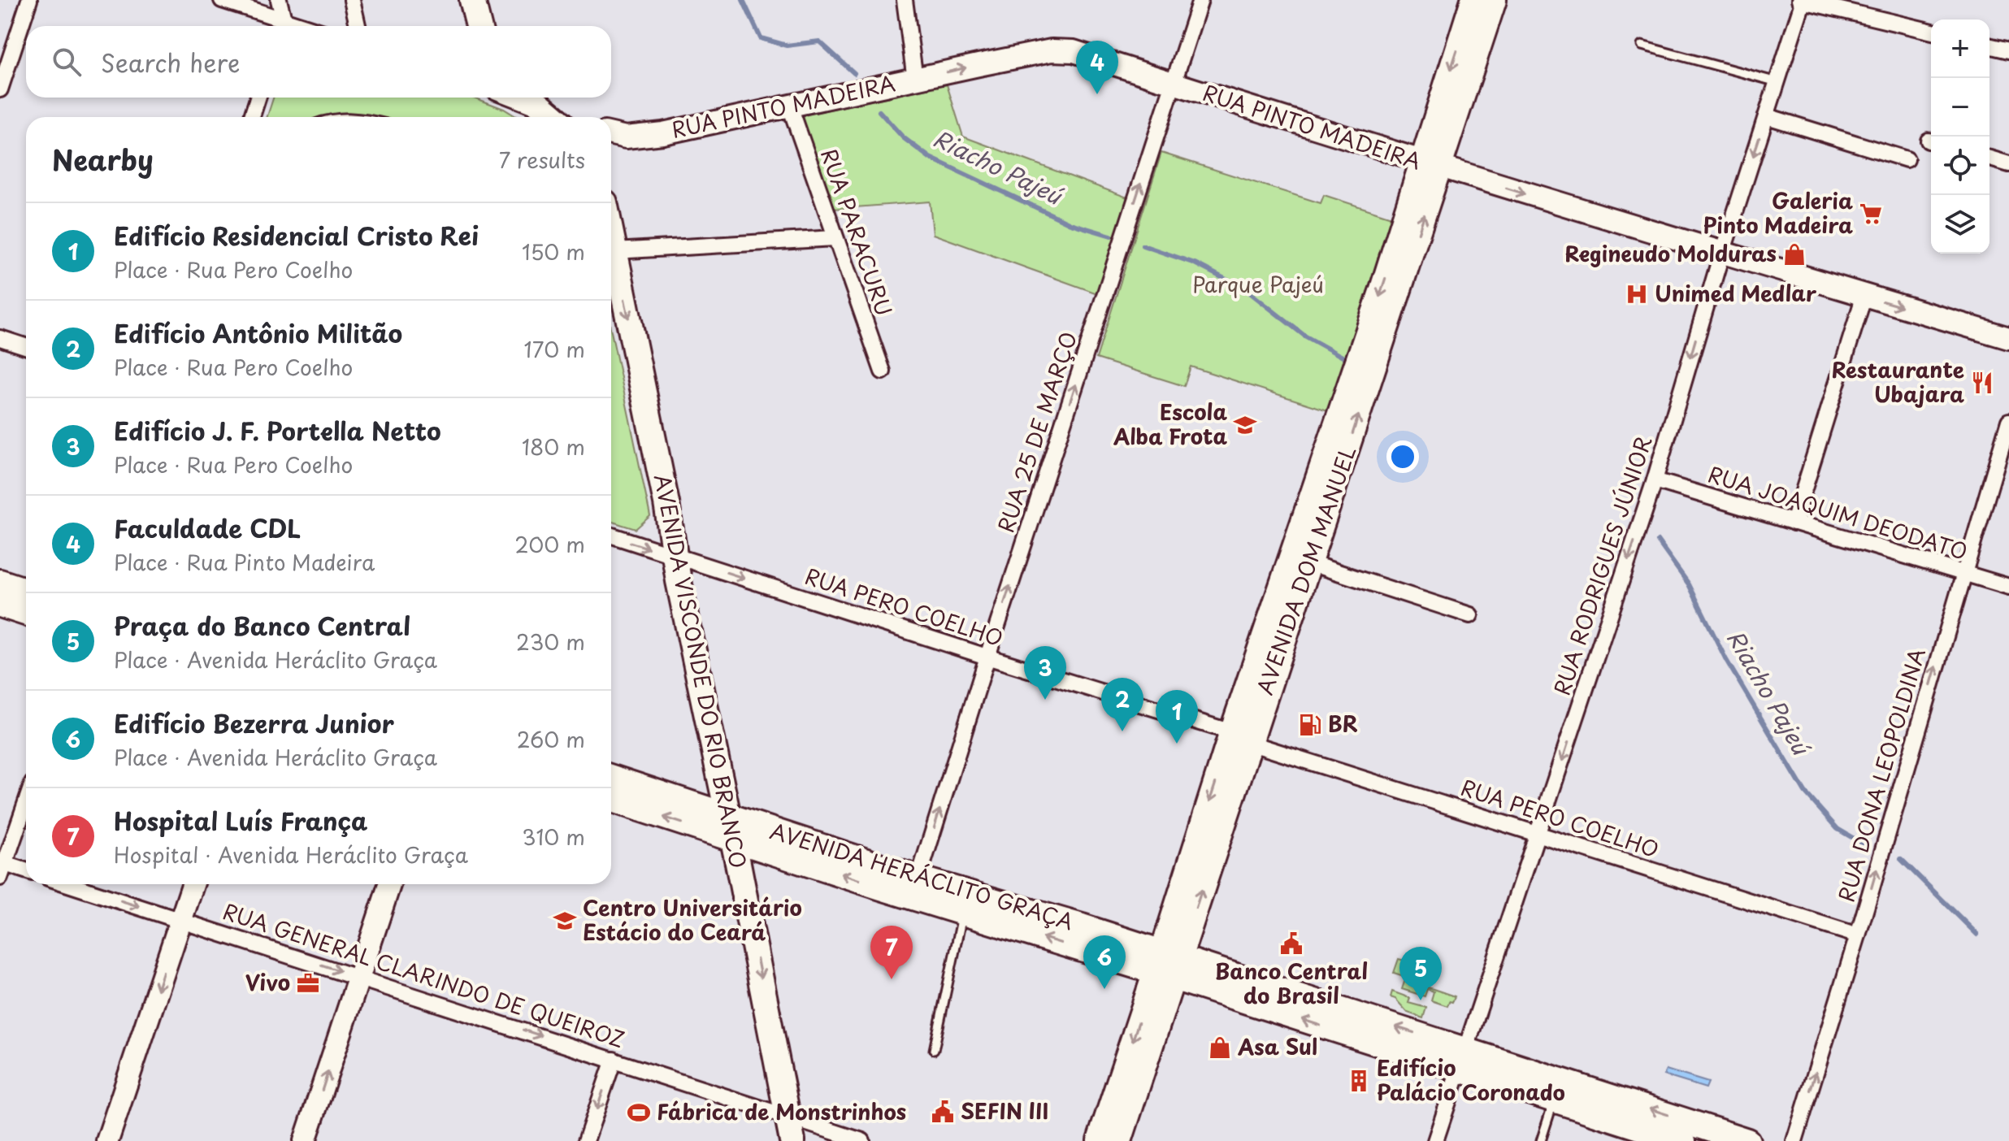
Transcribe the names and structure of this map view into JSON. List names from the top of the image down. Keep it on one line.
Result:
{"streets":{"main road":["RUA PINTO MADEIRA","AVENIDA DOM MANUEL","AVENIDA VISCONDE DO RIO BRANCO","AVENIDA HERÁCLITO GRAÇA"],"street":["RUA PARACURU","RUA 25 DE MARÇO","RUA JOAQUIM DEODATO","RUA RODRIGUES JÚNIOR","RUA PERO COELHO","RUA DONA LEOPOLDINA","RUA GENERAL CLARINDO DE QUEIROZ"]},"crossings":[["RUA PINTO MADEIRA","RUA PARACURU"],["RUA PINTO MADEIRA","RUA 25 DE MARÇO"],["RUA PINTO MADEIRA","RUA RODRIGUES JÚNIOR"],["RUA PINTO MADEIRA","AVENIDA DOM MANUEL"],["RUA 25 DE MARÇO","RUA PERO COELHO"],["RUA 25 DE MARÇO","AVENIDA HERÁCLITO GRAÇA"],["RUA JOAQUIM DEODATO","RUA RODRIGUES JÚNIOR"],["RUA JOAQUIM DEODATO","RUA DONA LEOPOLDINA"],["RUA RODRIGUES JÚNIOR","RUA PERO COELHO"],["RUA RODRIGUES JÚNIOR","AVENIDA HERÁCLITO GRAÇA"],["AVENIDA DOM MANUEL","RUA PERO COELHO"],["AVENIDA DOM MANUEL","AVENIDA HERÁCLITO GRAÇA"],["RUA PERO COELHO","AVENIDA VISCONDE DO RIO BRANCO"],["RUA PERO COELHO","RUA DONA LEOPOLDINA"],["AVENIDA VISCONDE DO RIO BRANCO","AVENIDA HERÁCLITO GRAÇA"],["AVENIDA VISCONDE DO RIO BRANCO","RUA GENERAL CLARINDO DE QUEIROZ"]],"one_way":["RUA PINTO MADEIRA","RUA 25 DE MARÇO","RUA RODRIGUES JÚNIOR","AVENIDA VISCONDE DO RIO BRANCO","RUA DONA LEOPOLDINA","RUA GENERAL CLARINDO DE QUEIROZ"],"water":["Riacho Pajeú"],"parks":["Parque Pajeú"],"places":{"supermarket":["Galeria Pinto Madeira"],"shop":["Regineudo Molduras","Asa Sul"],"hospital":["Unimed Medlar"],"restaurant":["Restaurante Ubajara"],"school or university":["Escola Alba Frota","Centro Universitário Estácio do Ceará"],"fuel station":["BR"],"public building":["Banco Central do Brasil","SEFIN III"],"office":["Vivo"],"building":["Edifício Palácio Coronado"],"sports":["Fábrica de Monstrinhos"]},"page":{"map_buttons":["+","−"],"search":"Search here","pins":["4","3","2","1","7","6","5"],"heading":["Nearby","7 results"],"list":[{"mark":"1","name":"Edifício Residencial Cristo Rei","note":"Place · Rua Pero Coelho","value":"150 m"},{"mark":"2","name":"Edifício Antônio Militão","note":"Place · Rua Pero Coelho","value":"170 m"},{"mark":"3","name":"Edifício J. F. Portella Netto","note":"Place · Rua Pero Coelho","value":"180 m"},{"mark":"4","name":"Faculdade CDL","note":"Place · Rua Pinto Madeira","value":"200 m"},{"mark":"5","name":"Praça do Banco Central","note":"Place · Avenida Heráclito Graça","value":"230 m"},{"mark":"6","name":"Edifício Bezerra Junior","note":"Place · Avenida Heráclito Graça","value":"260 m"},{"mark":"7","name":"Hospital Luís França","note":"Hospital · Avenida Heráclito Graça","value":"310 m"}]}}
